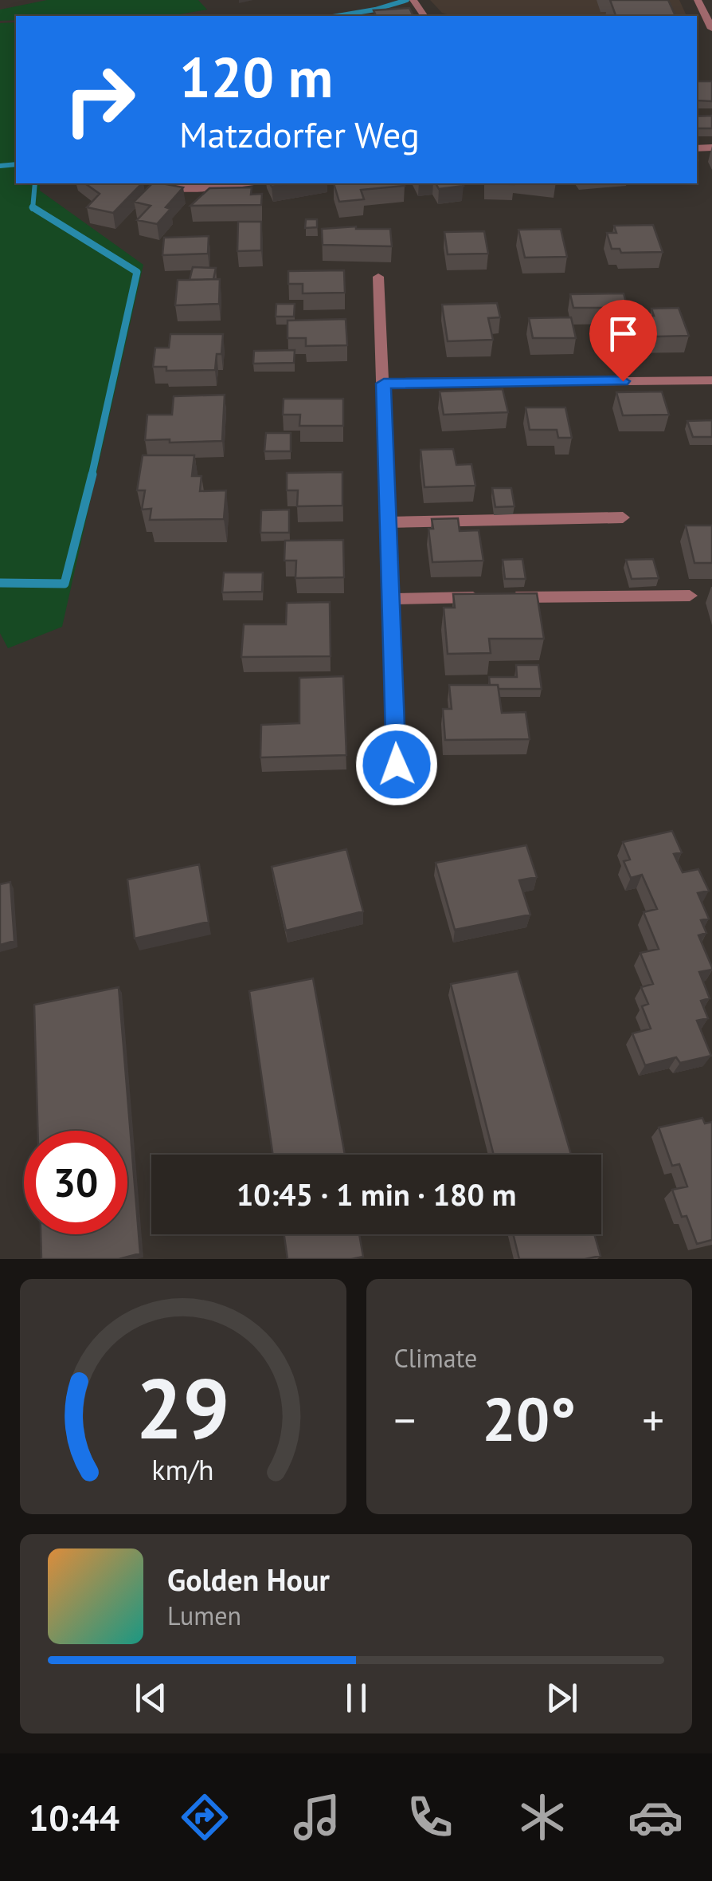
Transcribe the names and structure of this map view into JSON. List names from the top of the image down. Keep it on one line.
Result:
{"page":{"turn":["120 m","Matzdorfer Weg"],"limit":"30","trip":"10:45 · 1 min · 180 m","tile":"Climate","heat":["−","20°","+"],"song":["Golden Hour","Lumen"],"tabs":"10:44","gauge":["29","km/h"]}}
